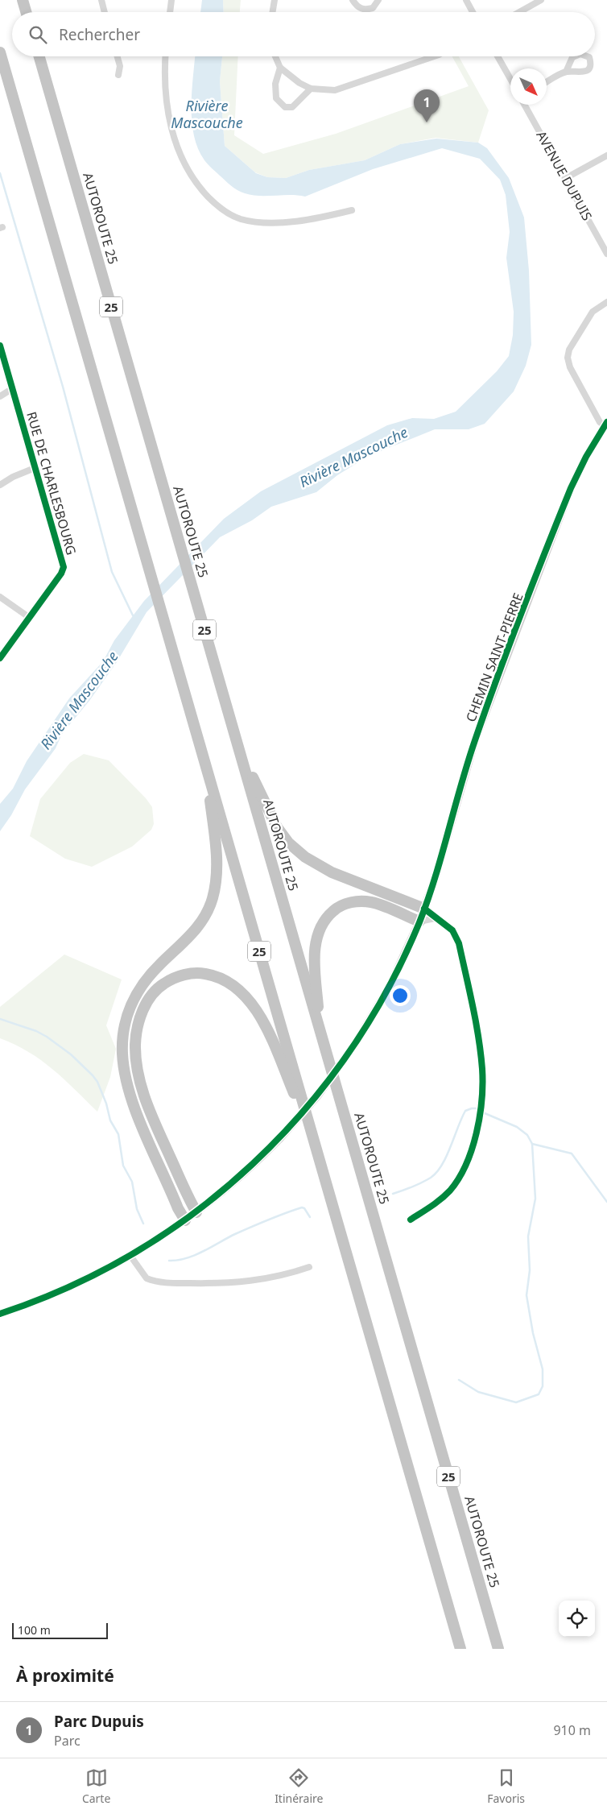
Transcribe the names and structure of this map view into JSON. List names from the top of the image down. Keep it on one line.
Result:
{"streets":{"highway":["AUTOROUTE 25","25"],"street":["AVENUE DUPUIS","RUE DE CHARLESBOURG","CHEMIN SAINT-PIERRE"]},"water":["Rivière Mascouche"],"scale_bar":"100 m","north":"bottom right","page":{"search":"Rechercher","pins":"1","scale":"100 m","heading":"À proximité","list":[{"mark":"1","name":"Parc Dupuis","note":"Parc","value":"910 m"}],"nav":["Carte","Itinéraire","Favoris"]}}
